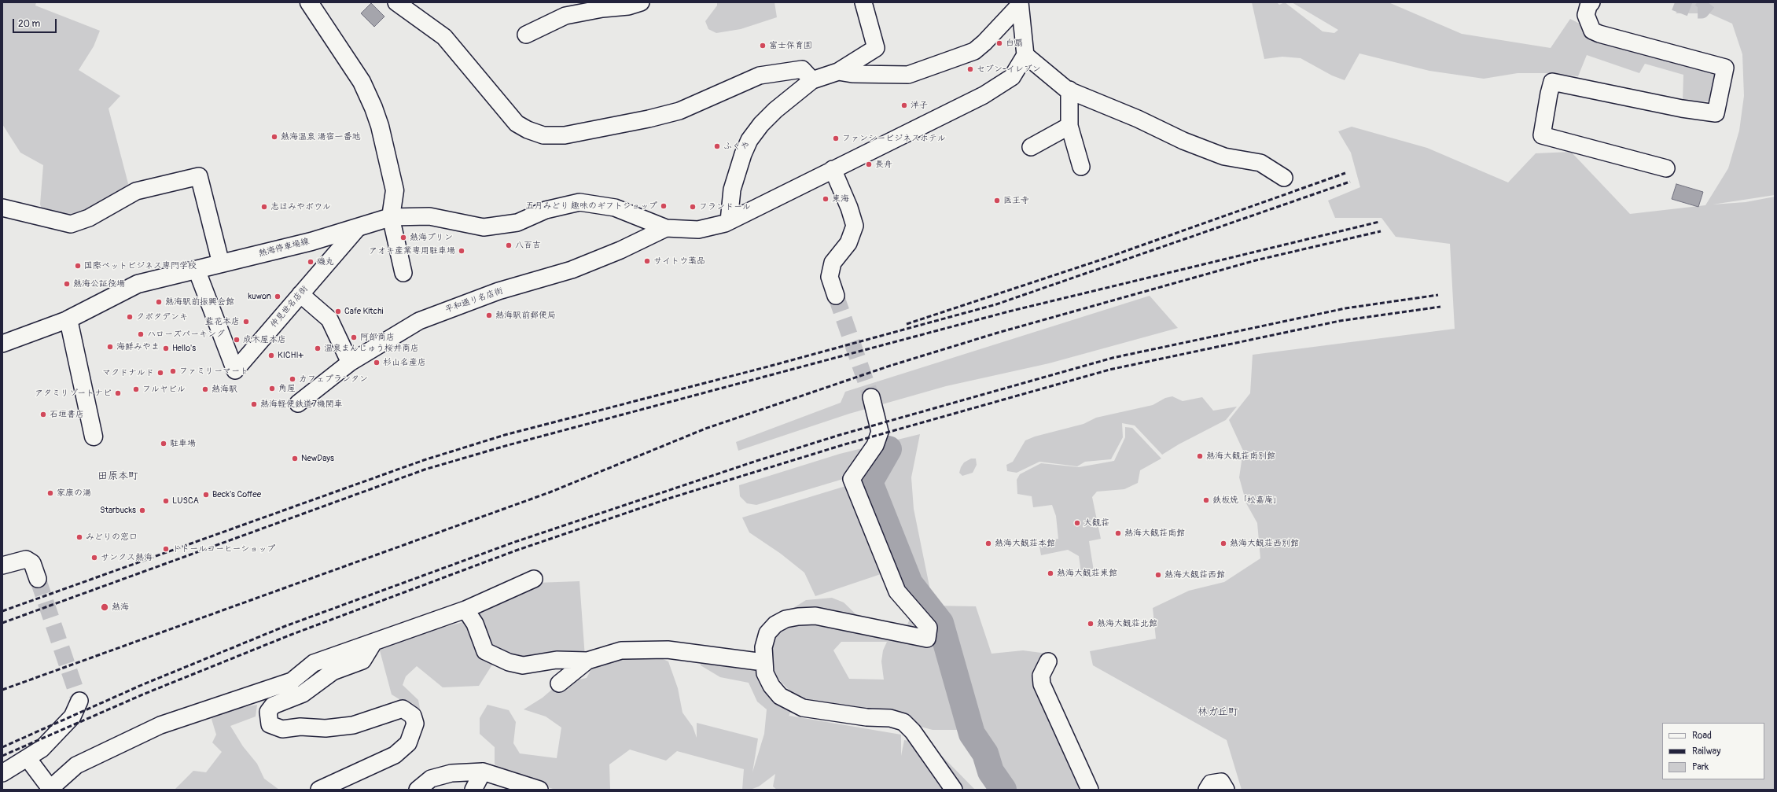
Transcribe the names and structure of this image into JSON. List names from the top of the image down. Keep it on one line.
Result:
{"streets":{"main road":["熱海停車場線"],"street":["平和通り名店街","仲見世名店街"]},"crossings":[["熱海停車場線","仲見世名店街"]],"districts":["田原本町","林ガ丘町"],"places":["白扇","富士保育園","セブン-イレブン","洋子","熱海温泉 湯宿一番地","ファンシービジネスホテル","ふくや","長舟","東海","医王寺","五月みどり 趣味のギフトショップ","志ほみやボウル","フランドール","熱海プリン","八百吉","アオキ産業専用駐車場","サイトウ薬品","磯丸","国際ペットビジネス専門学校","熱海公証役場","kuwon","熱海駅前振興会館","Cafe Kitchi","熱海駅前郵便局","クボタデンキ","藍花本店","ハローズパーキング","阿部商店","成木屋本店","海鮮みやま","Hello's","温泉まんじゅう桜井商店","KICHI+","杉山名産店","ファミリーマート","マクドナルド","カフェプランタン","角屋","フルヤビル","熱海駅","アタミリゾートナビ","熱海軽便鉄道7機関車","石垣書店","駐車場","熱海大観荘南別館","NewDays","家康の湯","Beck’s Coffee","鉄板焼「松嘉庵」","LUSCA","Starbucks","大観荘","熱海大観荘南館","みどりの窓口","熱海大観荘本館","熱海大観荘西別館","ドトールコーヒーショップ","サンクス熱海","熱海大観荘東館","熱海大観荘西館","熱海","熱海大観荘北館"],"legend":["Road","Railway","Park"],"scale_bar":"20 m"}
